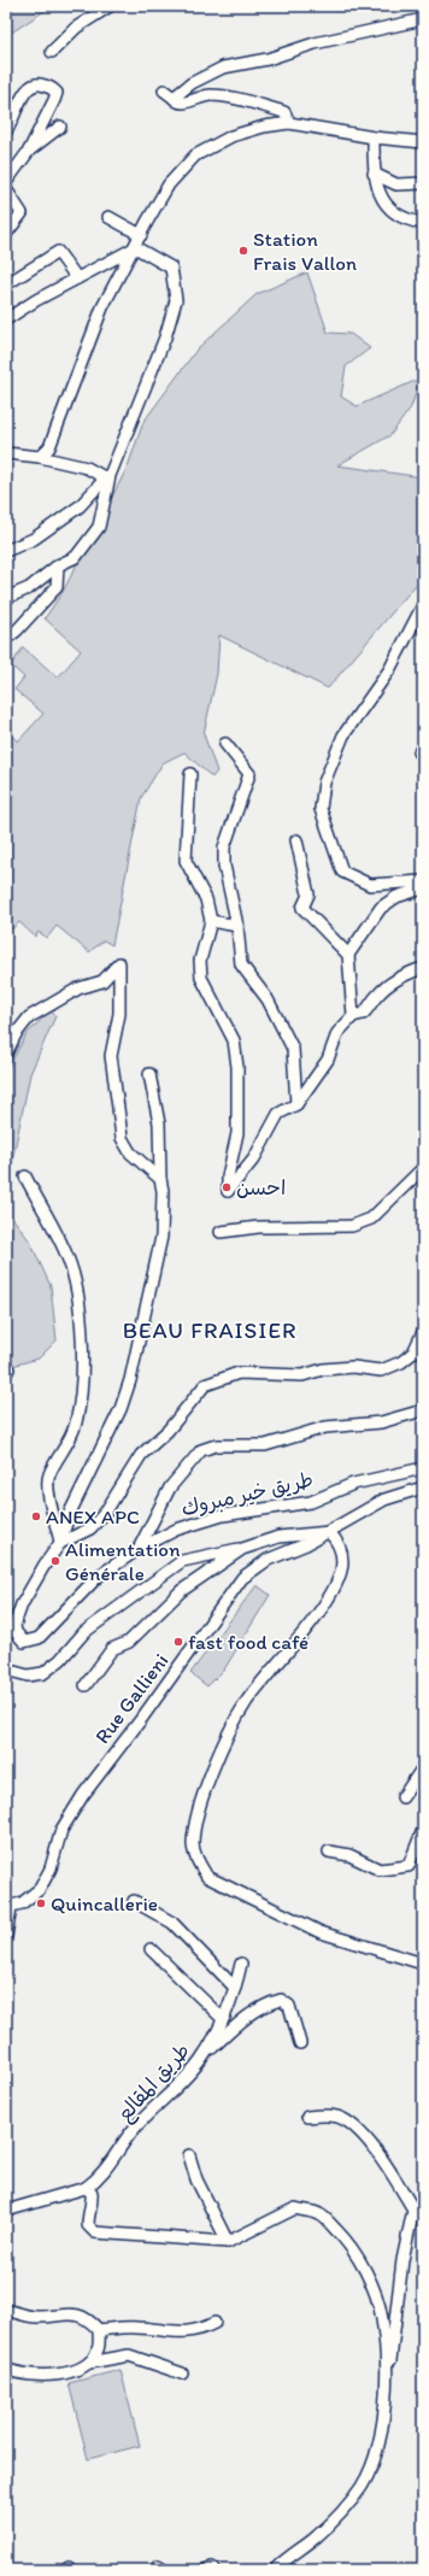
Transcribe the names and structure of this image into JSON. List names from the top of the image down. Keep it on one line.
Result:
{"streets":{"street":["طريق خير مبروك","Rue Gallieni","طريق المقالع"]},"districts":["BEAU FRAISIER"],"places":["Station Frais Vallon","احسن","ANEX APC","Alimentation Générale","fast food café","Quincallerie"]}
